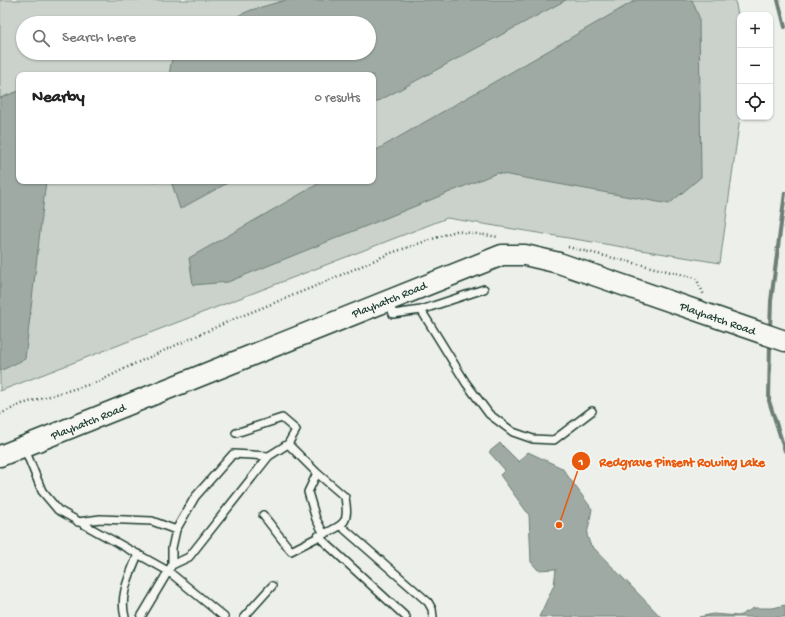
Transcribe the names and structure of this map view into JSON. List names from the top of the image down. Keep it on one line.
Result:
{"streets":{"main road":["Playhatch Road"]},"places":["Redgrave Pinsent Rowing Lake"],"page":{"map_buttons":["+","−"],"search":"Search here","heading":["Nearby","0 results"]}}
